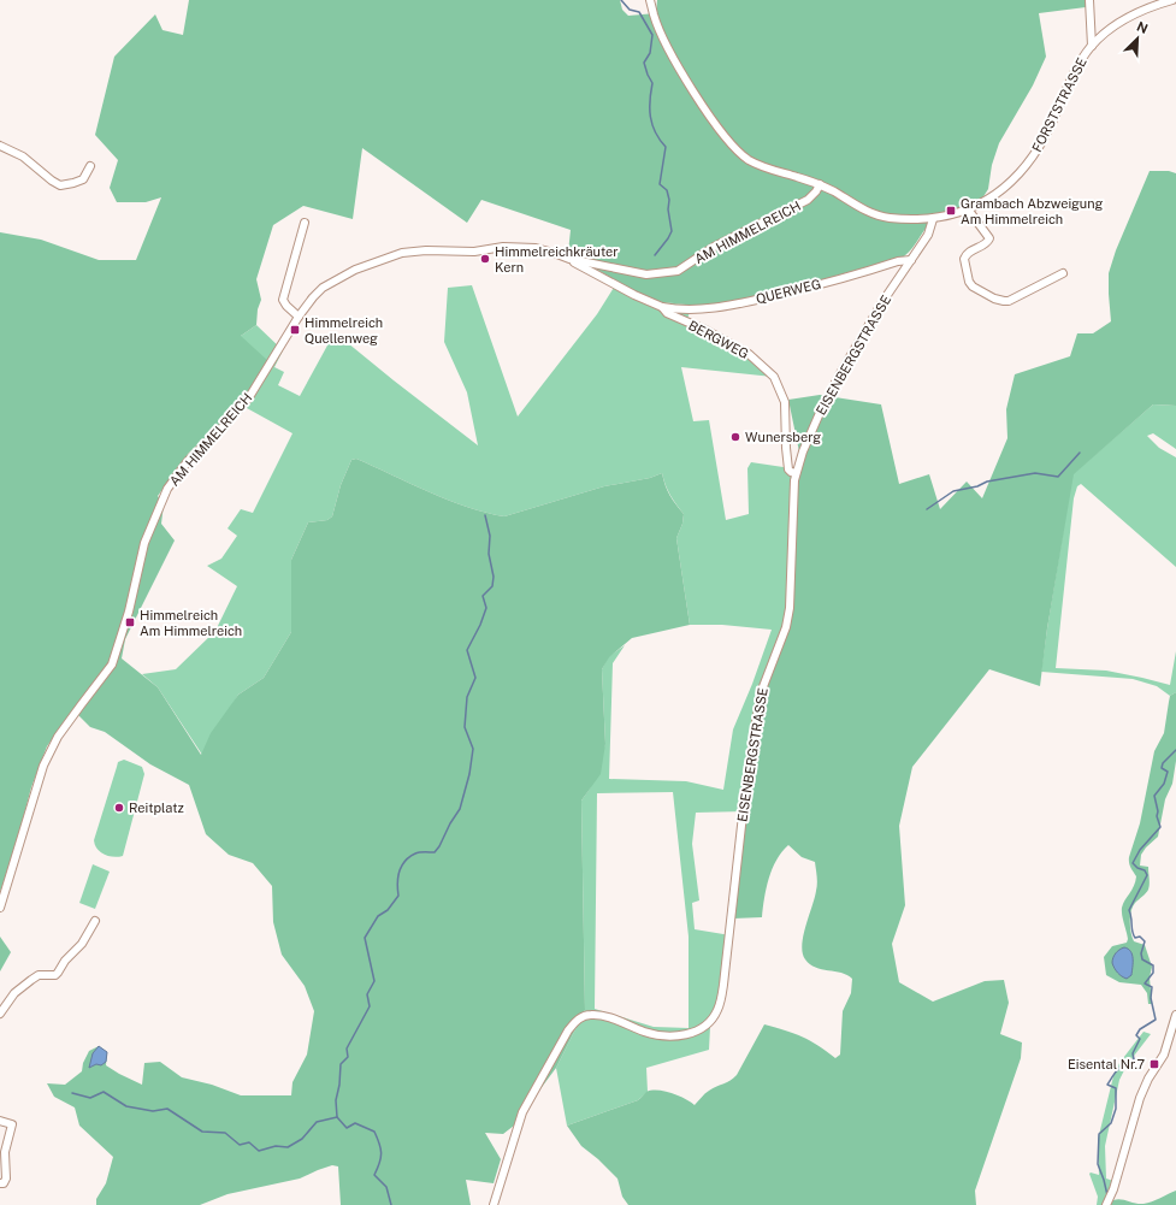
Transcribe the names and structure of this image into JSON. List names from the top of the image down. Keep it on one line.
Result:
{"streets":{"street":["FORSTSTRASSE","AM HIMMELREICH","QUERWEG","BERGWEG","EISENBERGSTRASSE"]},"crossings":[["FORSTSTRASSE","AM HIMMELREICH"],["FORSTSTRASSE","EISENBERGSTRASSE"],["AM HIMMELREICH","BERGWEG"],["QUERWEG","BERGWEG"],["QUERWEG","EISENBERGSTRASSE"],["BERGWEG","EISENBERGSTRASSE"]],"places":{"transit":["Grambach Abzweigung Am Himmelreich","Himmelreich Quellenweg","Himmelreich Am Himmelreich","Eisental Nr.7"],"other":["Himmelreichkräuter Kern","Wunersberg","Reitplatz"]},"north":"top right"}
